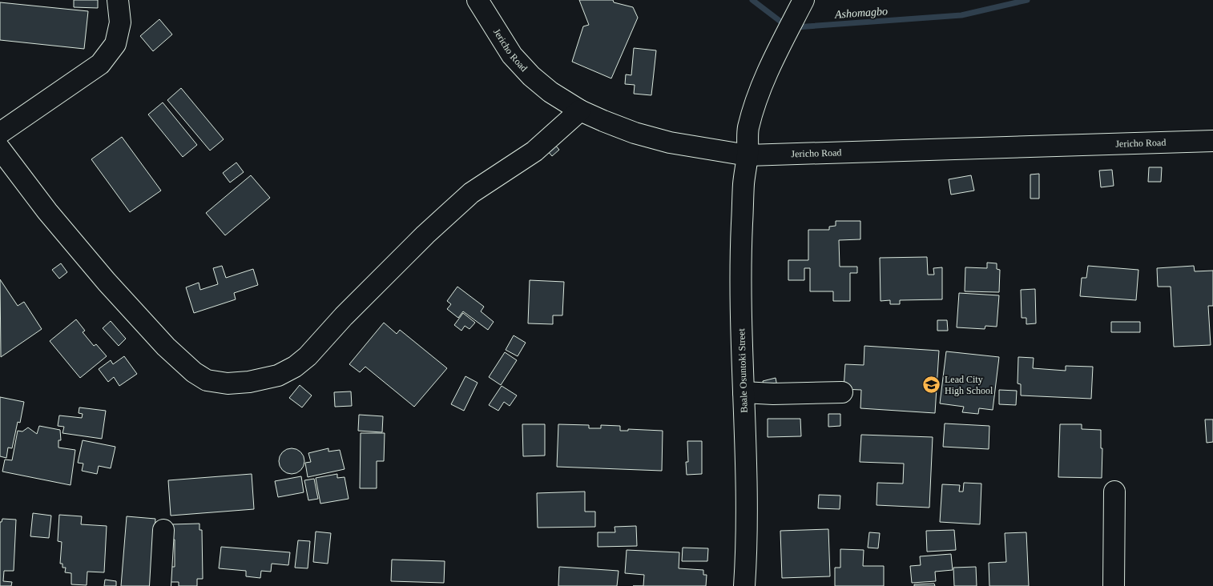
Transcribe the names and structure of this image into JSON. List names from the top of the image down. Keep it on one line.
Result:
{"streets":{"street":["Jericho Road","Baale Osuntoki Street"]},"crossings":[["Jericho Road","Baale Osuntoki Street"]],"water":["Ashomagbo"],"places":{"school or university":["Lead City High School"]}}
